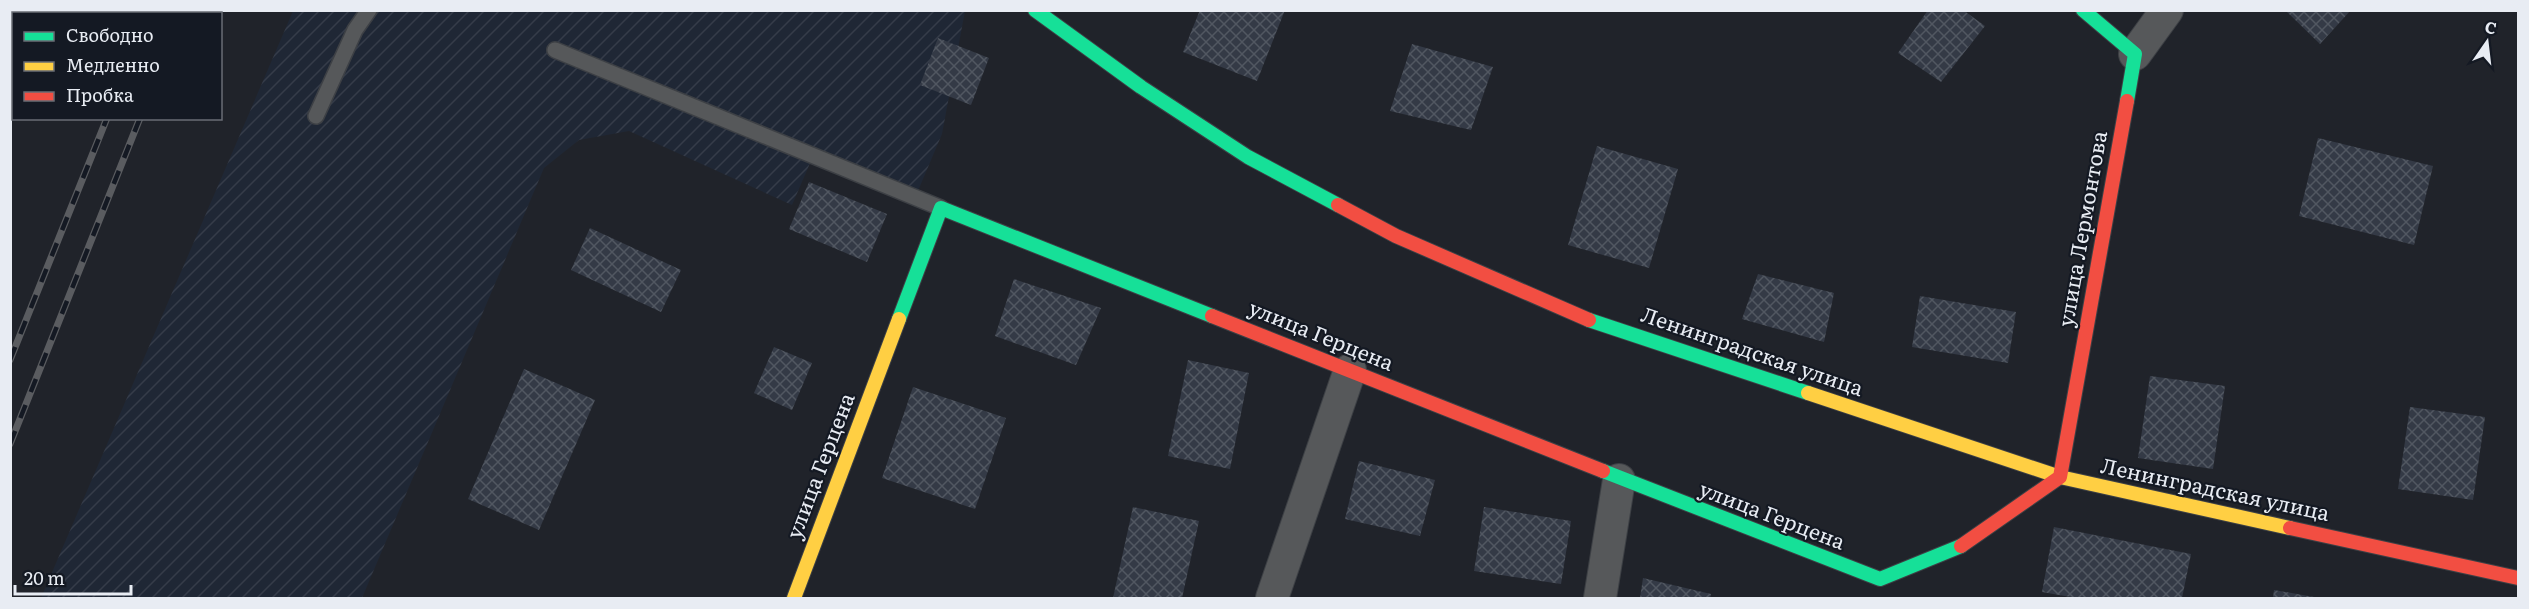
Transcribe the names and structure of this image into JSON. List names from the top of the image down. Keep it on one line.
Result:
{"streets":{"street":["улица Лермонтова","улица Герцена","Ленинградская улица"]},"crossings":[["улица Лермонтова","улица Герцена"],["улица Лермонтова","Ленинградская улица"],["улица Герцена","Ленинградская улица"]],"legend":["Свободно","Медленно","Пробка"],"scale_bar":"20 m","north":"top"}
